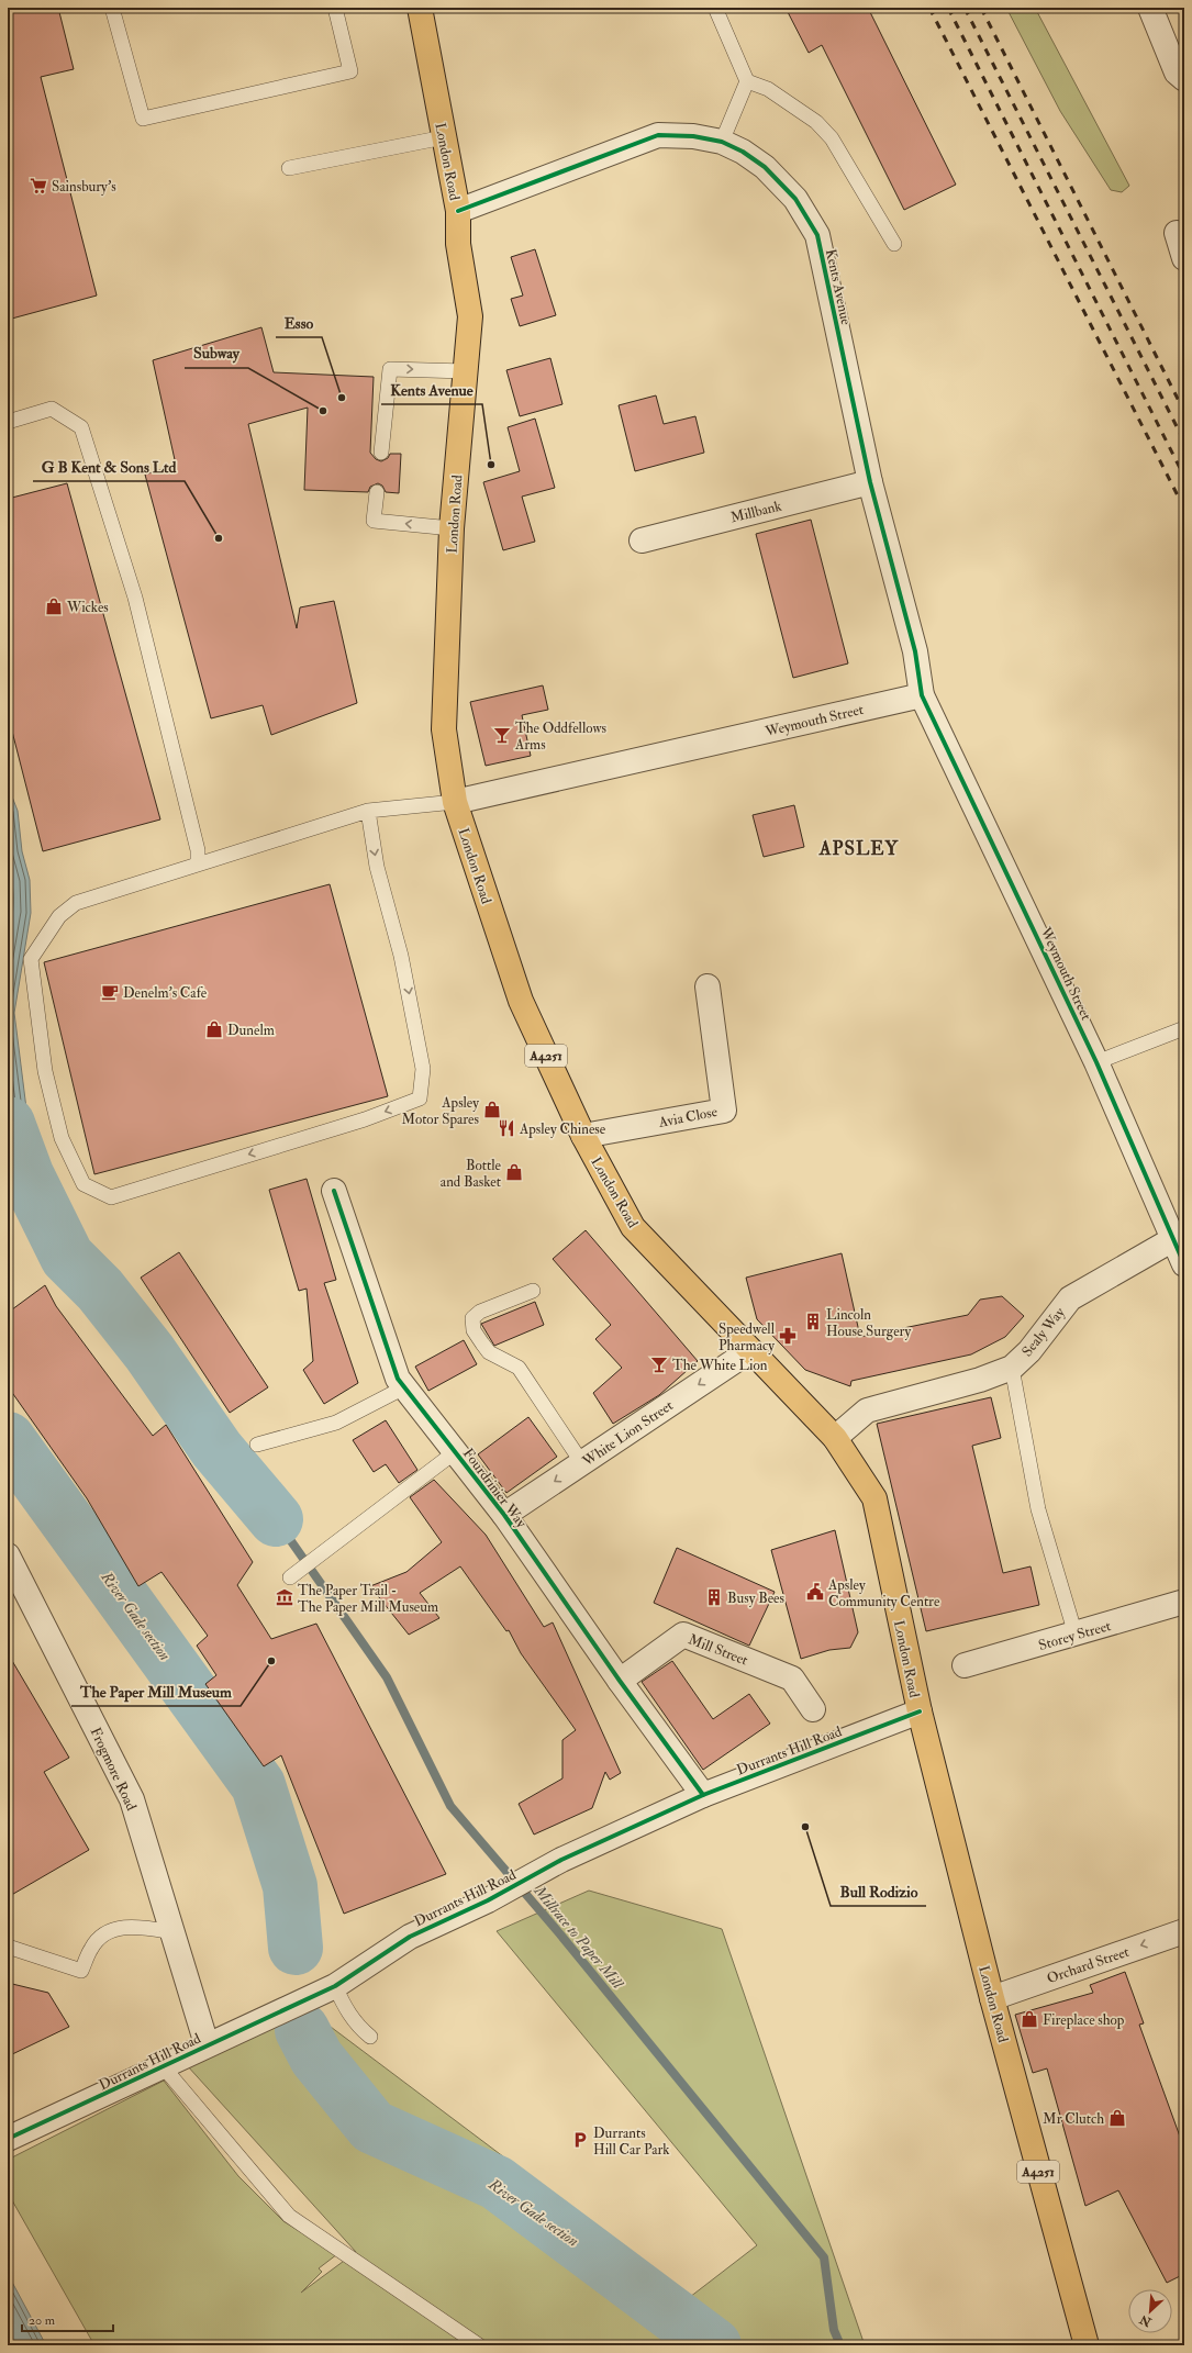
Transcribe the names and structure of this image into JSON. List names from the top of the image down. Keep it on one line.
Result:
{"streets":{"main road":["London Road","A4251"],"street":["Kents Avenue","Millbank","Weymouth Street","Avia Close","Sealy Way","White Lion Street","Fourdrinier Way","Storey Street","Mill Street","Durrants Hill Road","Frogmore Road","Orchard Street"]},"crossings":[["London Road","Kents Avenue"],["London Road","Weymouth Street"],["London Road","Avia Close"],["London Road","Sealy Way"],["London Road","White Lion Street"],["London Road","Durrants Hill Road"],["London Road","Orchard Street"],["Kents Avenue","Millbank"],["Kents Avenue","Weymouth Street"],["Weymouth Street","Sealy Way"],["White Lion Street","Fourdrinier Way"],["Fourdrinier Way","Mill Street"],["Fourdrinier Way","Durrants Hill Road"],["Durrants Hill Road","Frogmore Road"]],"one_way":["White Lion Street","Orchard Street"],"districts":["APSLEY"],"water":["River Gade section","Millrace to Paper Mill"],"places":{"supermarket":["Sainsbury's"],"other":["Esso","Subway","Kents Avenue","G B Kent & Sons Ltd","The Paper Mill Museum","Bull Rodizio"],"shop":["Wickes","Dunelm","Apsley Motor Spares","Bottle and Basket","Fireplace shop","Mr Clutch"],"bar":["The Oddfellows Arms","The White Lion"],"cafe":["Denelm's Cafe"],"restaurant":["Apsley Chinese"],"building":["Lincoln House Surgery","Busy Bees"],"pharmacy":["Speedwell Pharmacy"],"public building":["Apsley Community Centre"],"museum":["The Paper Trail - The Paper Mill Museum"],"parking":["Durrants Hill Car Park"]},"scale_bar":"20 m","north":"bottom left"}
